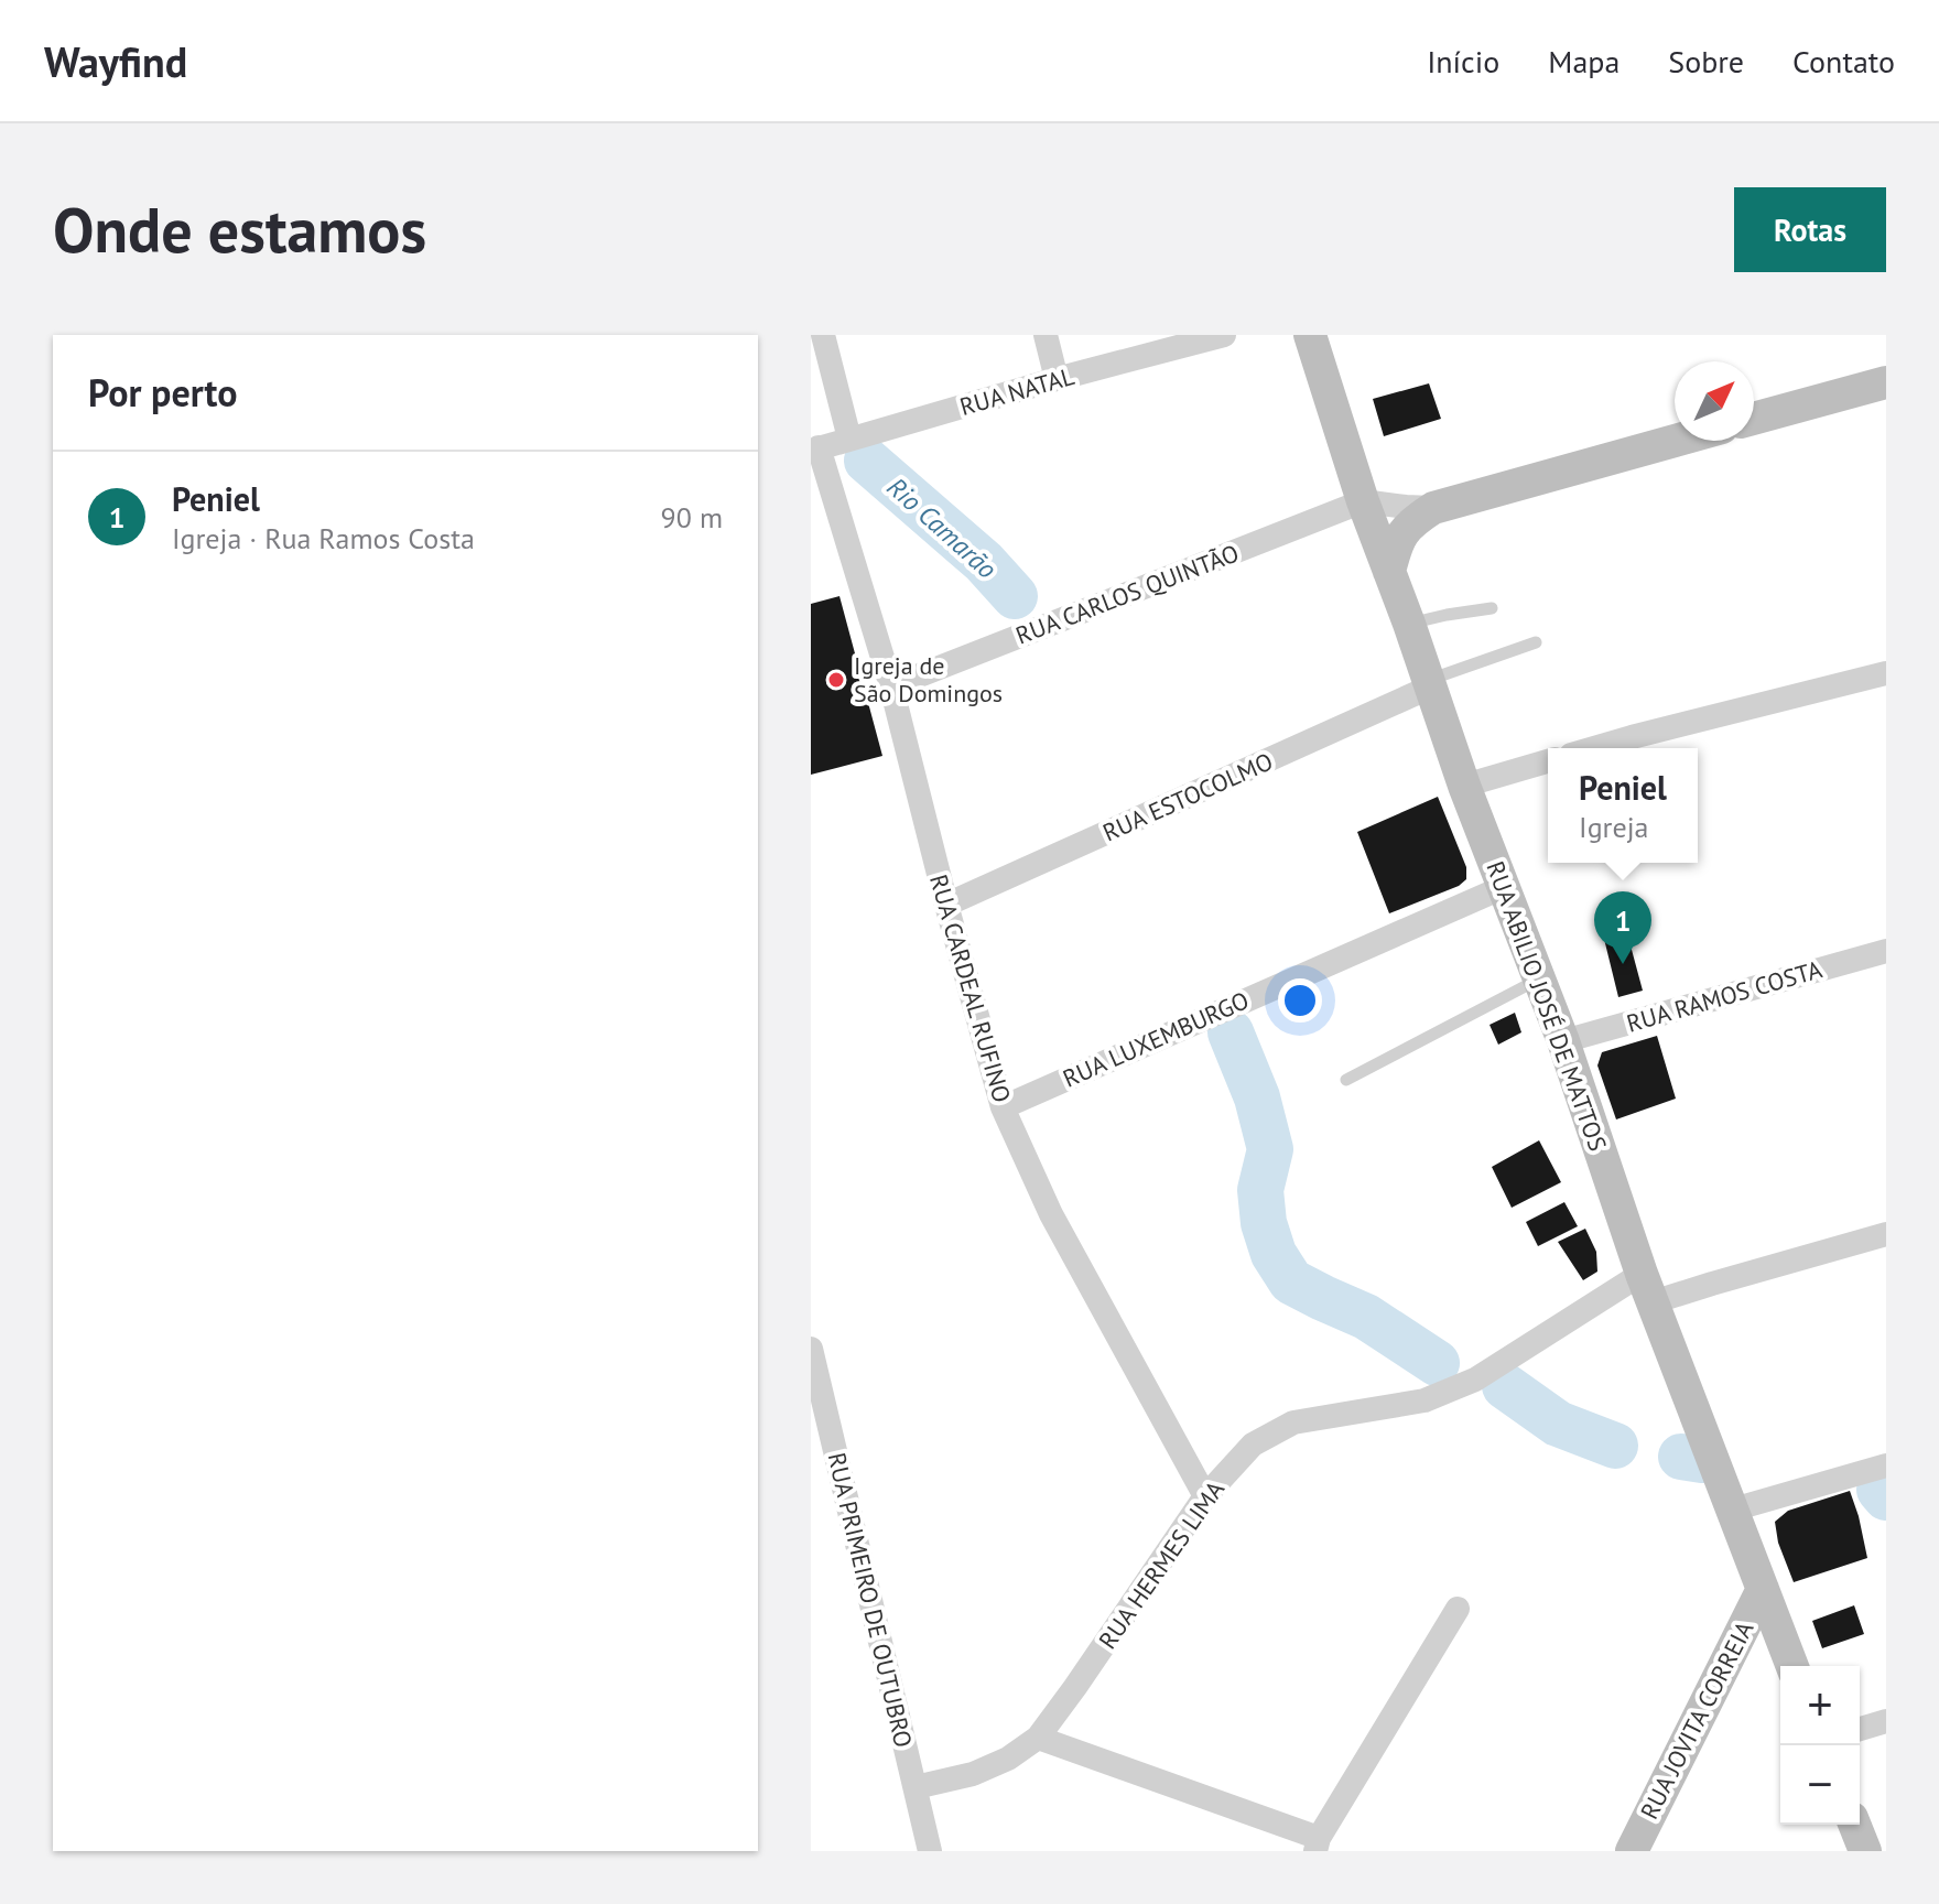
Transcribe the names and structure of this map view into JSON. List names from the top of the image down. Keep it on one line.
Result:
{"streets":{"main road":["RUA ABILIO JOSÉ DE MATTOS","RUA JOVITA CORREIA"],"street":["RUA NATAL","RUA CARLOS QUINTÃO","RUA ESTOCOLMO","RUA CARDEAL RUFINO","RUA RAMOS COSTA","RUA LUXEMBURGO","RUA HERMES LIMA","RUA PRIMEIRO DE OUTUBRO"]},"crossings":[["RUA NATAL","RUA CARDEAL RUFINO"],["RUA CARLOS QUINTÃO","RUA CARDEAL RUFINO"],["RUA CARLOS QUINTÃO","RUA ABILIO JOSÉ DE MATTOS"],["RUA ESTOCOLMO","RUA CARDEAL RUFINO"],["RUA ESTOCOLMO","RUA ABILIO JOSÉ DE MATTOS"],["RUA CARDEAL RUFINO","RUA LUXEMBURGO"],["RUA CARDEAL RUFINO","RUA HERMES LIMA"],["RUA RAMOS COSTA","RUA ABILIO JOSÉ DE MATTOS"],["RUA ABILIO JOSÉ DE MATTOS","RUA LUXEMBURGO"],["RUA ABILIO JOSÉ DE MATTOS","RUA HERMES LIMA"],["RUA ABILIO JOSÉ DE MATTOS","RUA JOVITA CORREIA"],["RUA HERMES LIMA","RUA PRIMEIRO DE OUTUBRO"]],"water":["Rio Camarão"],"places":["Igreja de São Domingos"],"north":"top right","page":{"header":"Wayfind","nav":["Início","Mapa","Sobre","Contato"],"buttons":"Rotas","title":"Onde estamos","heading":"Por perto","list":[{"mark":"1","name":"Peniel","note":"Igreja · Rua Ramos Costa","value":"90 m"}],"popup":["Peniel","Igreja"],"pins":"1","map_buttons":["+","−"]}}
